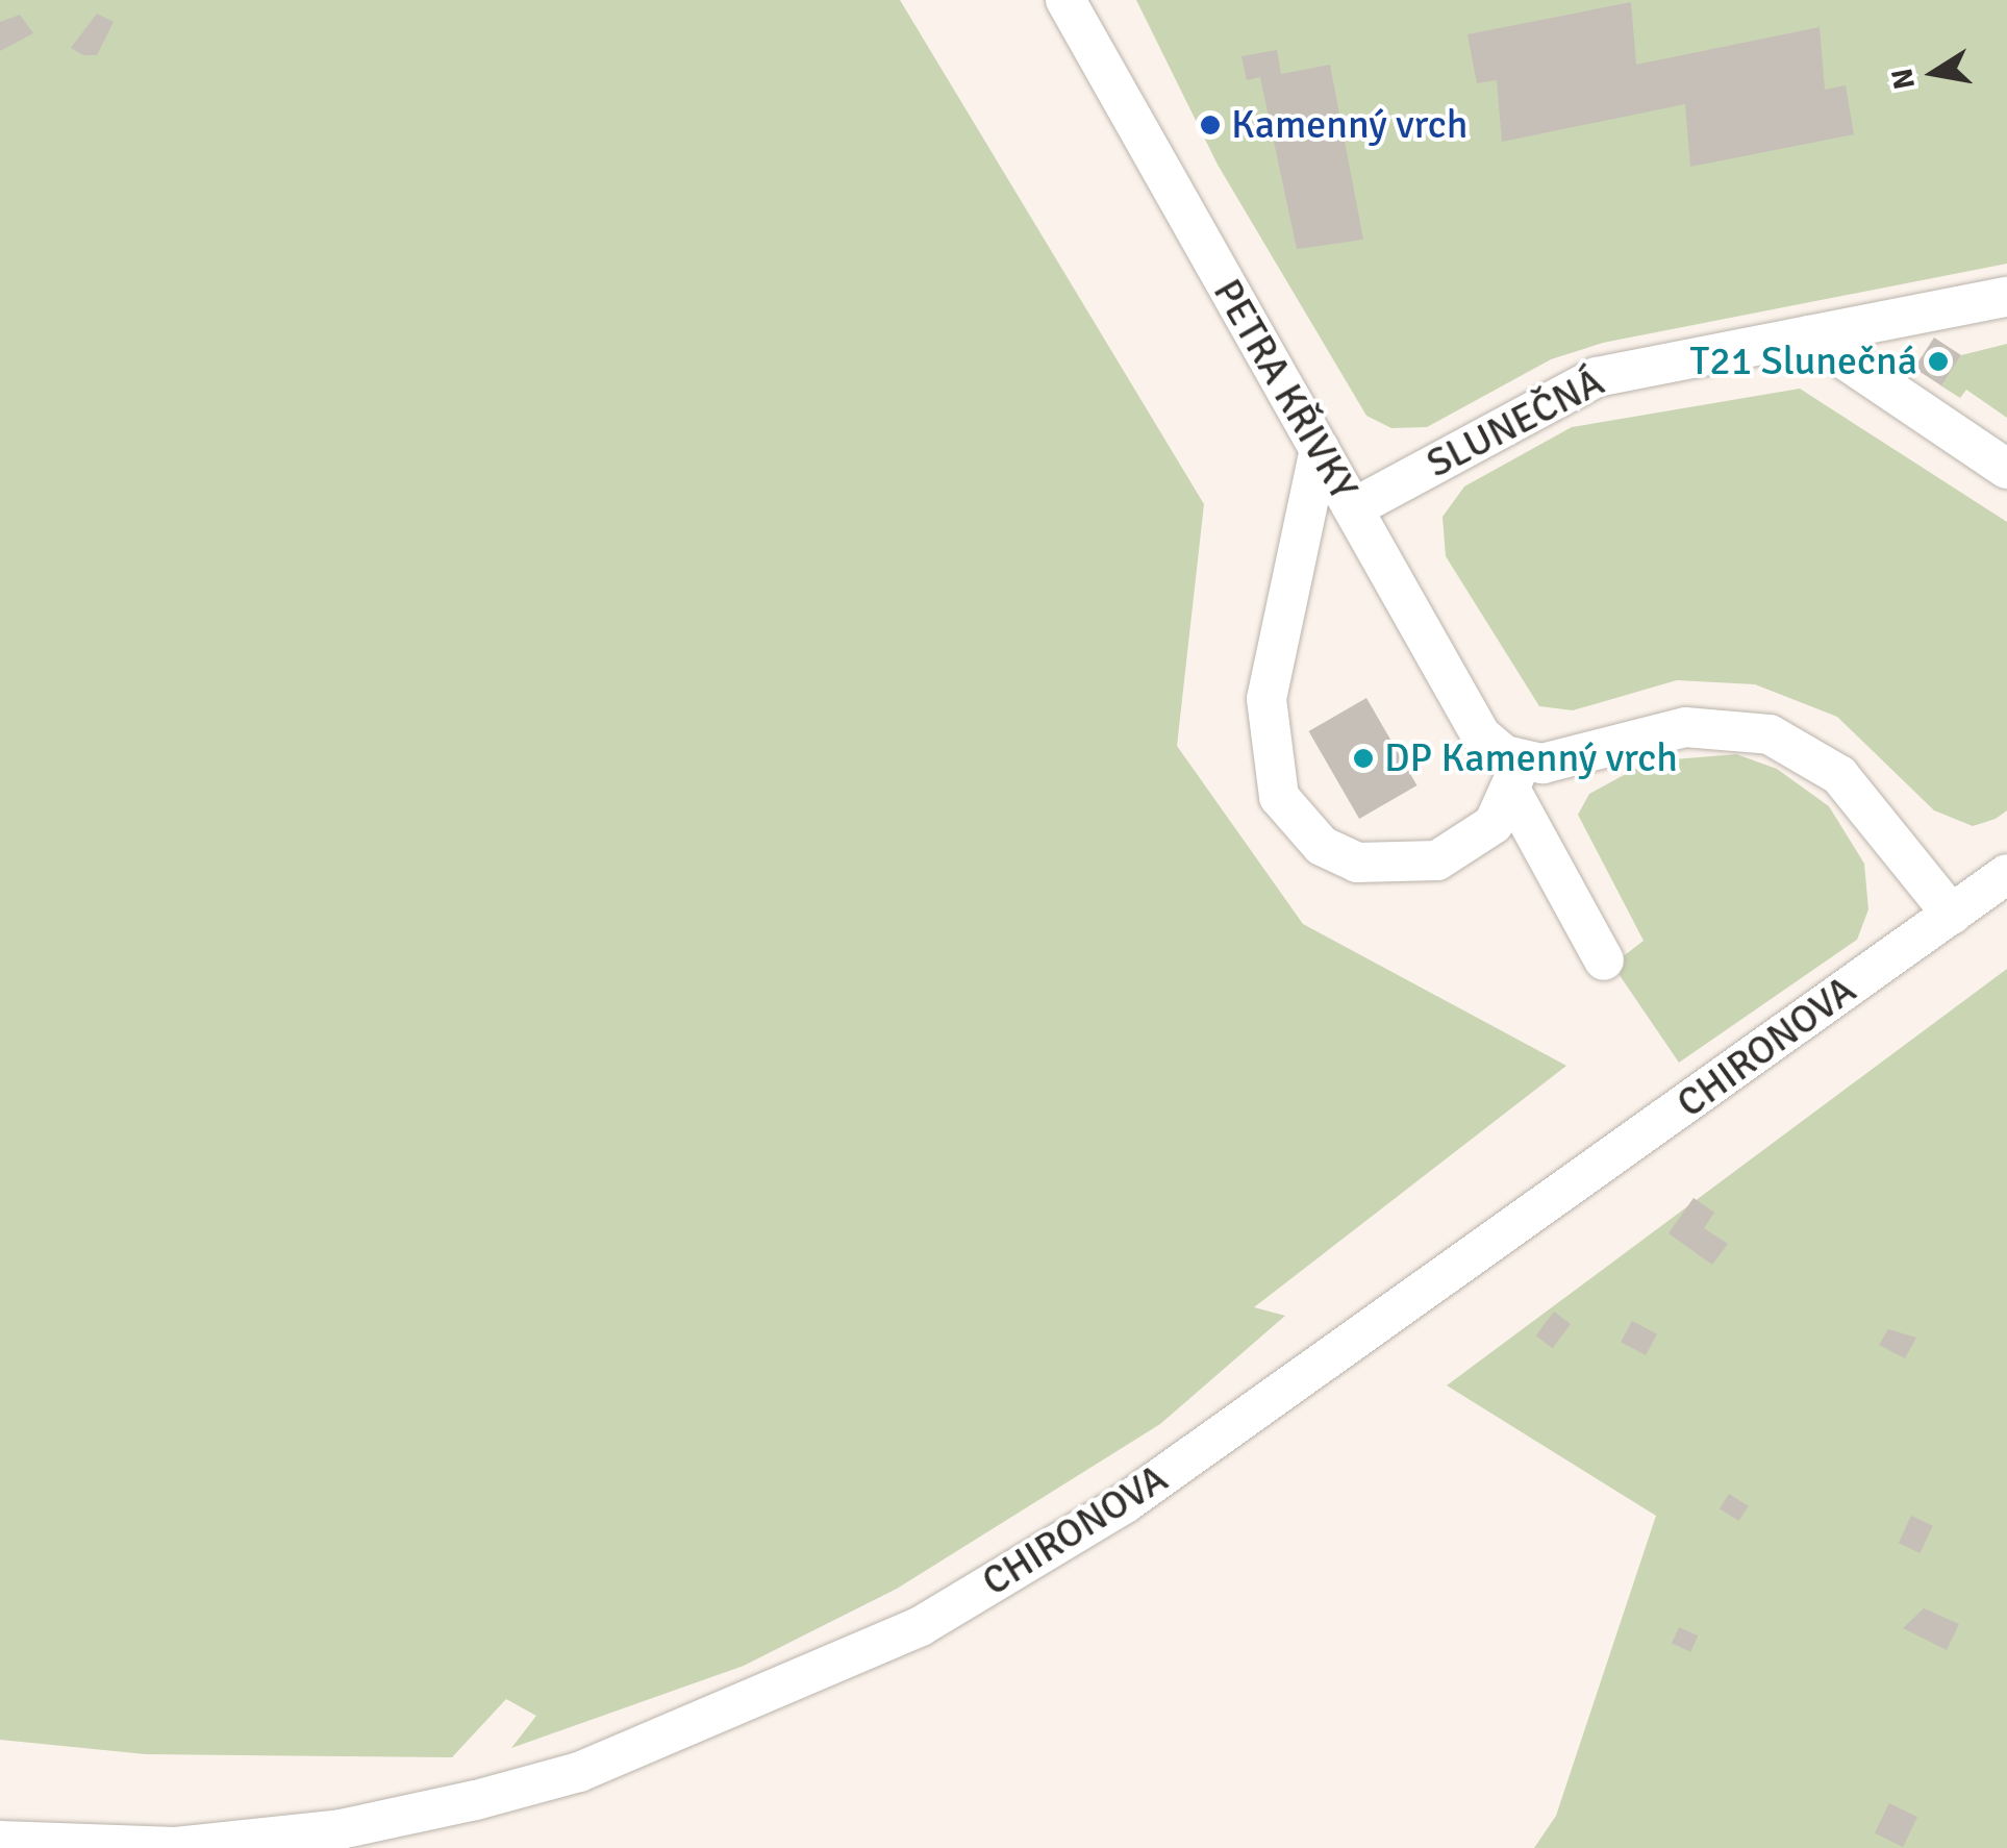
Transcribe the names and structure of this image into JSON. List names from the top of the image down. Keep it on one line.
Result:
{"streets":{"street":["PETRA KŘIVKY","SLUNEČNÁ","CHIRONOVA"]},"crossings":[["PETRA KŘIVKY","SLUNEČNÁ"]],"places":["Kamenný vrch","T21 Slunečná","DP Kamenný vrch"],"north":"left"}
